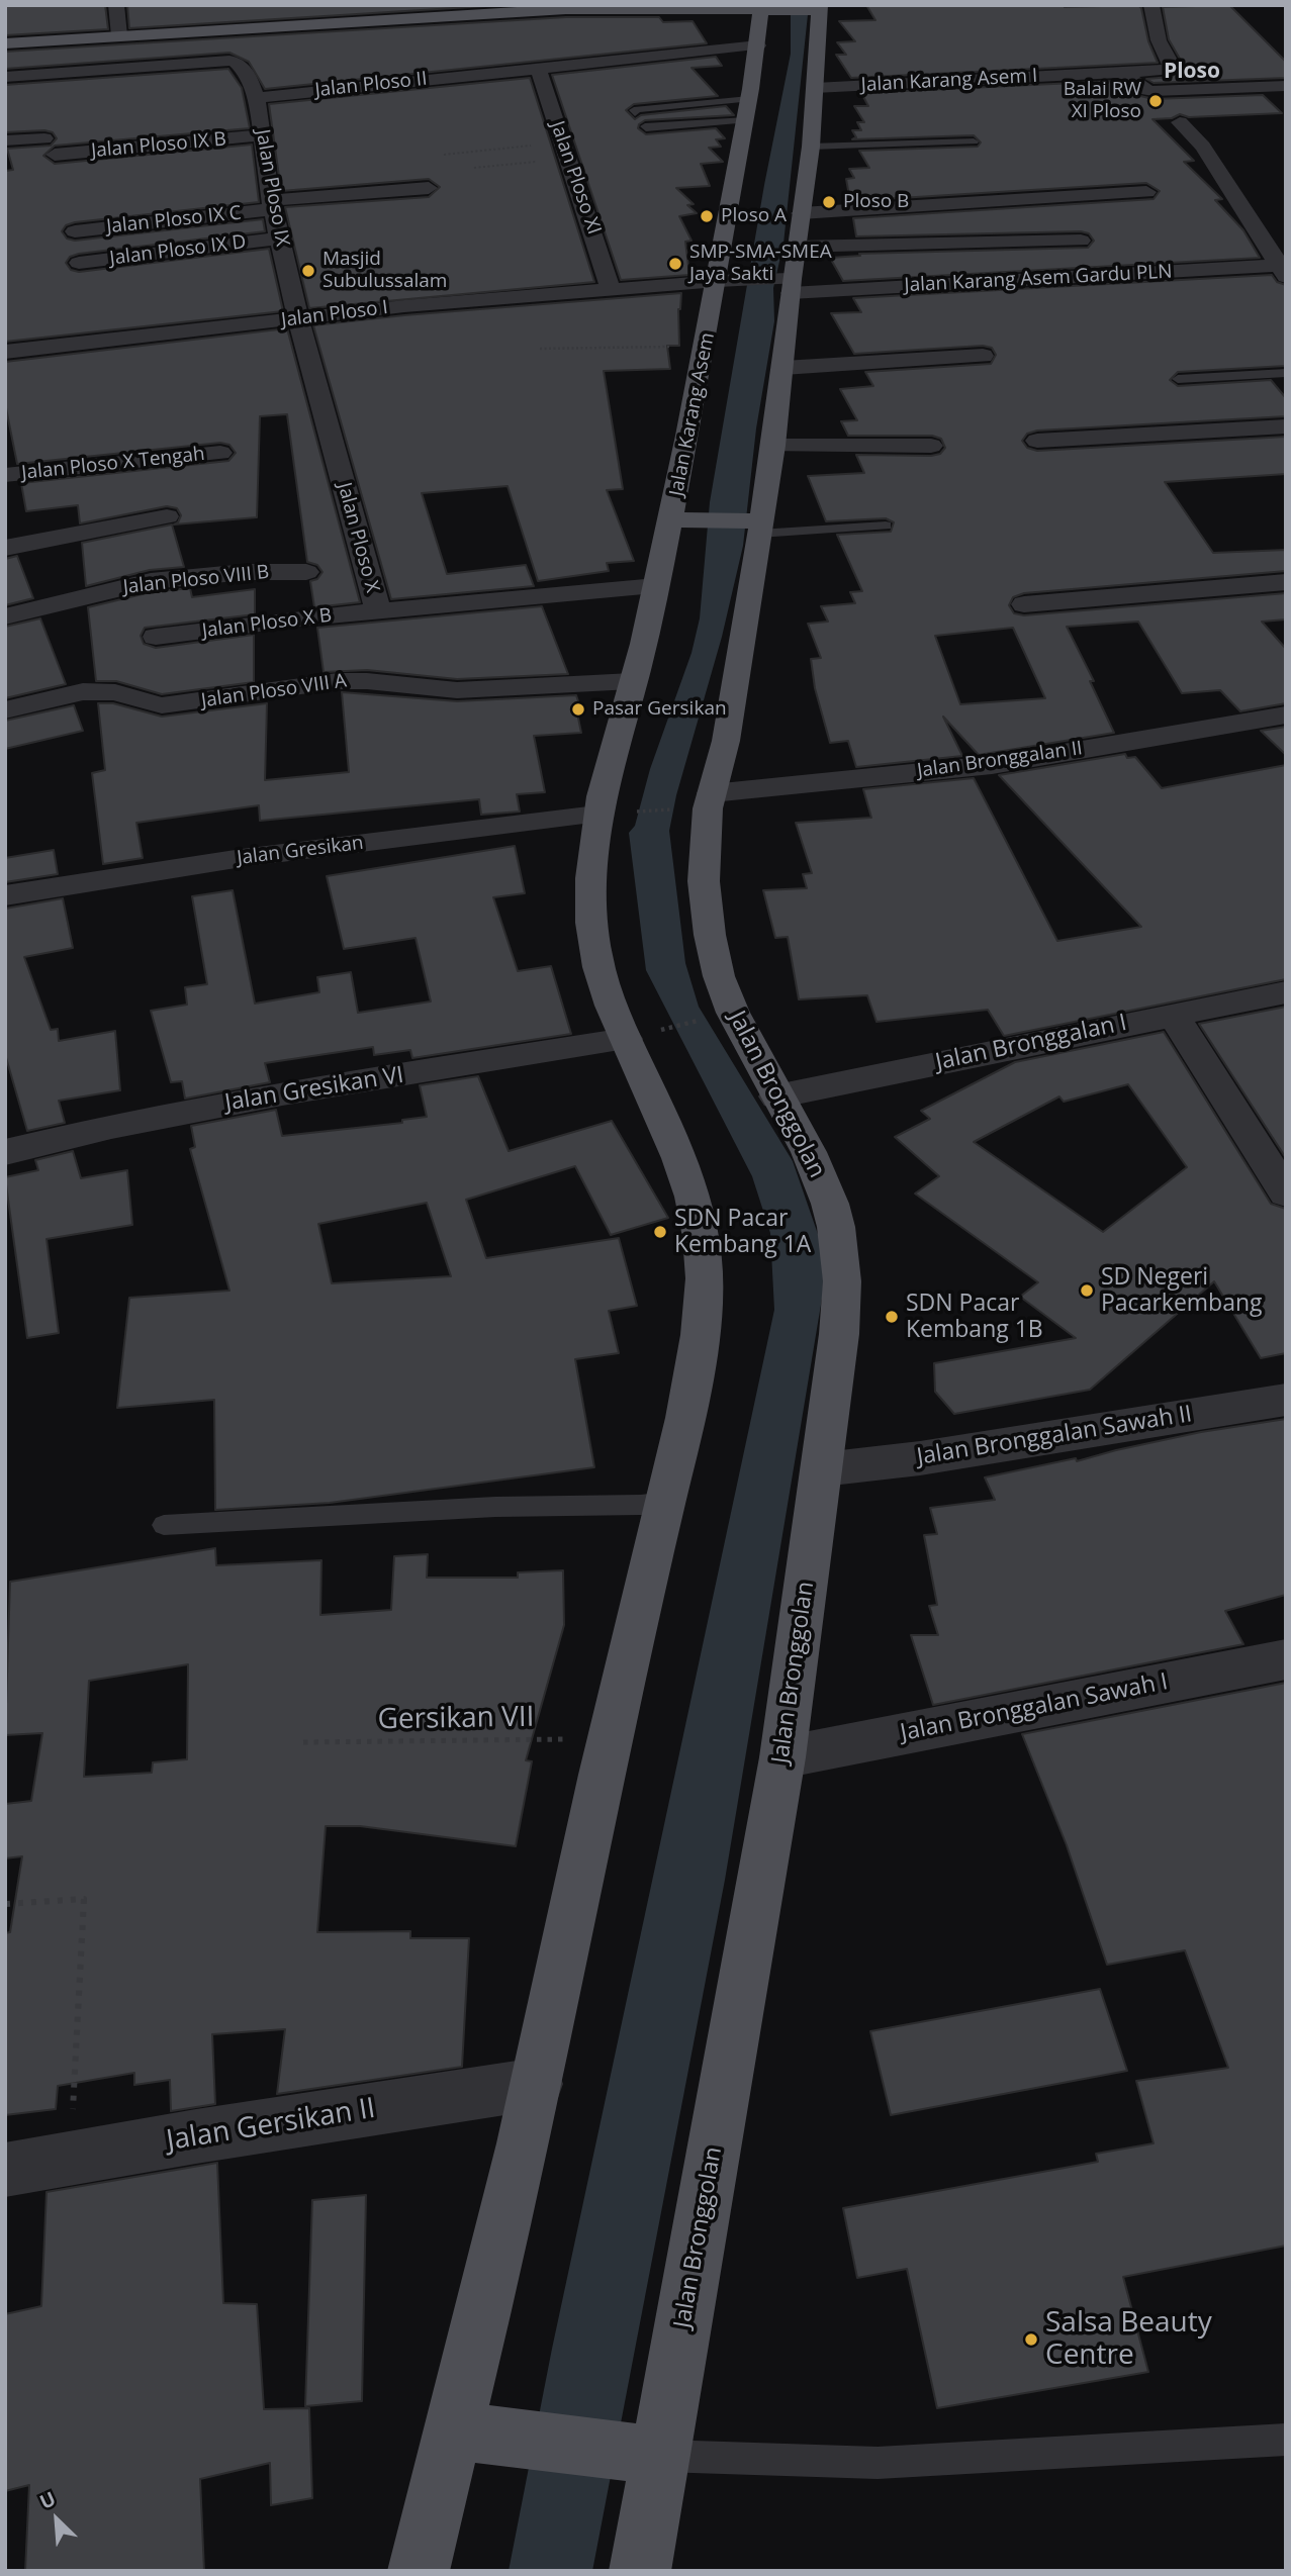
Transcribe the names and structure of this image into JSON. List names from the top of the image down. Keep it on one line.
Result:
{"streets":{"main road":["Jalan Karang Asem","Jalan Bronggolan"],"street":["Jalan Karang Asem I","Jalan Ploso II","Jalan Ploso IX B","Jalan Ploso XI","Jalan Ploso IX","Jalan Ploso IX C","Jalan Ploso IX D","Jalan Karang Asem Gardu PLN","Jalan Ploso I","Jalan Ploso X Tengah","Jalan Ploso X","Jalan Ploso VIII B","Jalan Ploso X B","Jalan Ploso VIII A","Jalan Bronggalan II","Jalan Gresikan","Jalan Bronggalan I","Jalan Gresikan VI","Jalan Bronggalan Sawah II","Jalan Bronggalan Sawah I","Jalan Gersikan II"],"path":["Gersikan VII"]},"crossings":[["Jalan Ploso II","Jalan Ploso XI"],["Jalan Ploso II","Jalan Ploso IX"],["Jalan Ploso II","Jalan Karang Asem"],["Jalan Ploso IX B","Jalan Ploso IX"],["Jalan Ploso XI","Jalan Ploso I"],["Jalan Ploso IX","Jalan Ploso IX C"],["Jalan Ploso IX","Jalan Ploso IX D"],["Jalan Ploso IX","Jalan Ploso I"],["Jalan Ploso IX","Jalan Ploso X"],["Jalan Karang Asem Gardu PLN","Jalan Ploso I"],["Jalan Ploso I","Jalan Karang Asem"],["Jalan Ploso I","Jalan Ploso X"],["Jalan Karang Asem","Jalan Ploso X"],["Jalan Karang Asem","Jalan Ploso VIII A"],["Jalan Karang Asem","Jalan Gresikan"],["Jalan Ploso X","Jalan Ploso X B"],["Jalan Bronggalan II","Jalan Bronggolan"],["Jalan Bronggalan I","Jalan Bronggolan"],["Jalan Bronggolan","Jalan Bronggalan Sawah II"],["Jalan Bronggolan","Jalan Bronggalan Sawah I"]],"districts":["Ploso"],"places":["Balai RW XI Ploso","Ploso B","Ploso A","SMP-SMA-SMEA Jaya Sakti","Masjid Subulussalam","Pasar Gersikan","SDN Pacar Kembang 1A","SD Negeri Pacarkembang","SDN Pacar Kembang 1B","Salsa Beauty Centre"],"north":"top left"}
